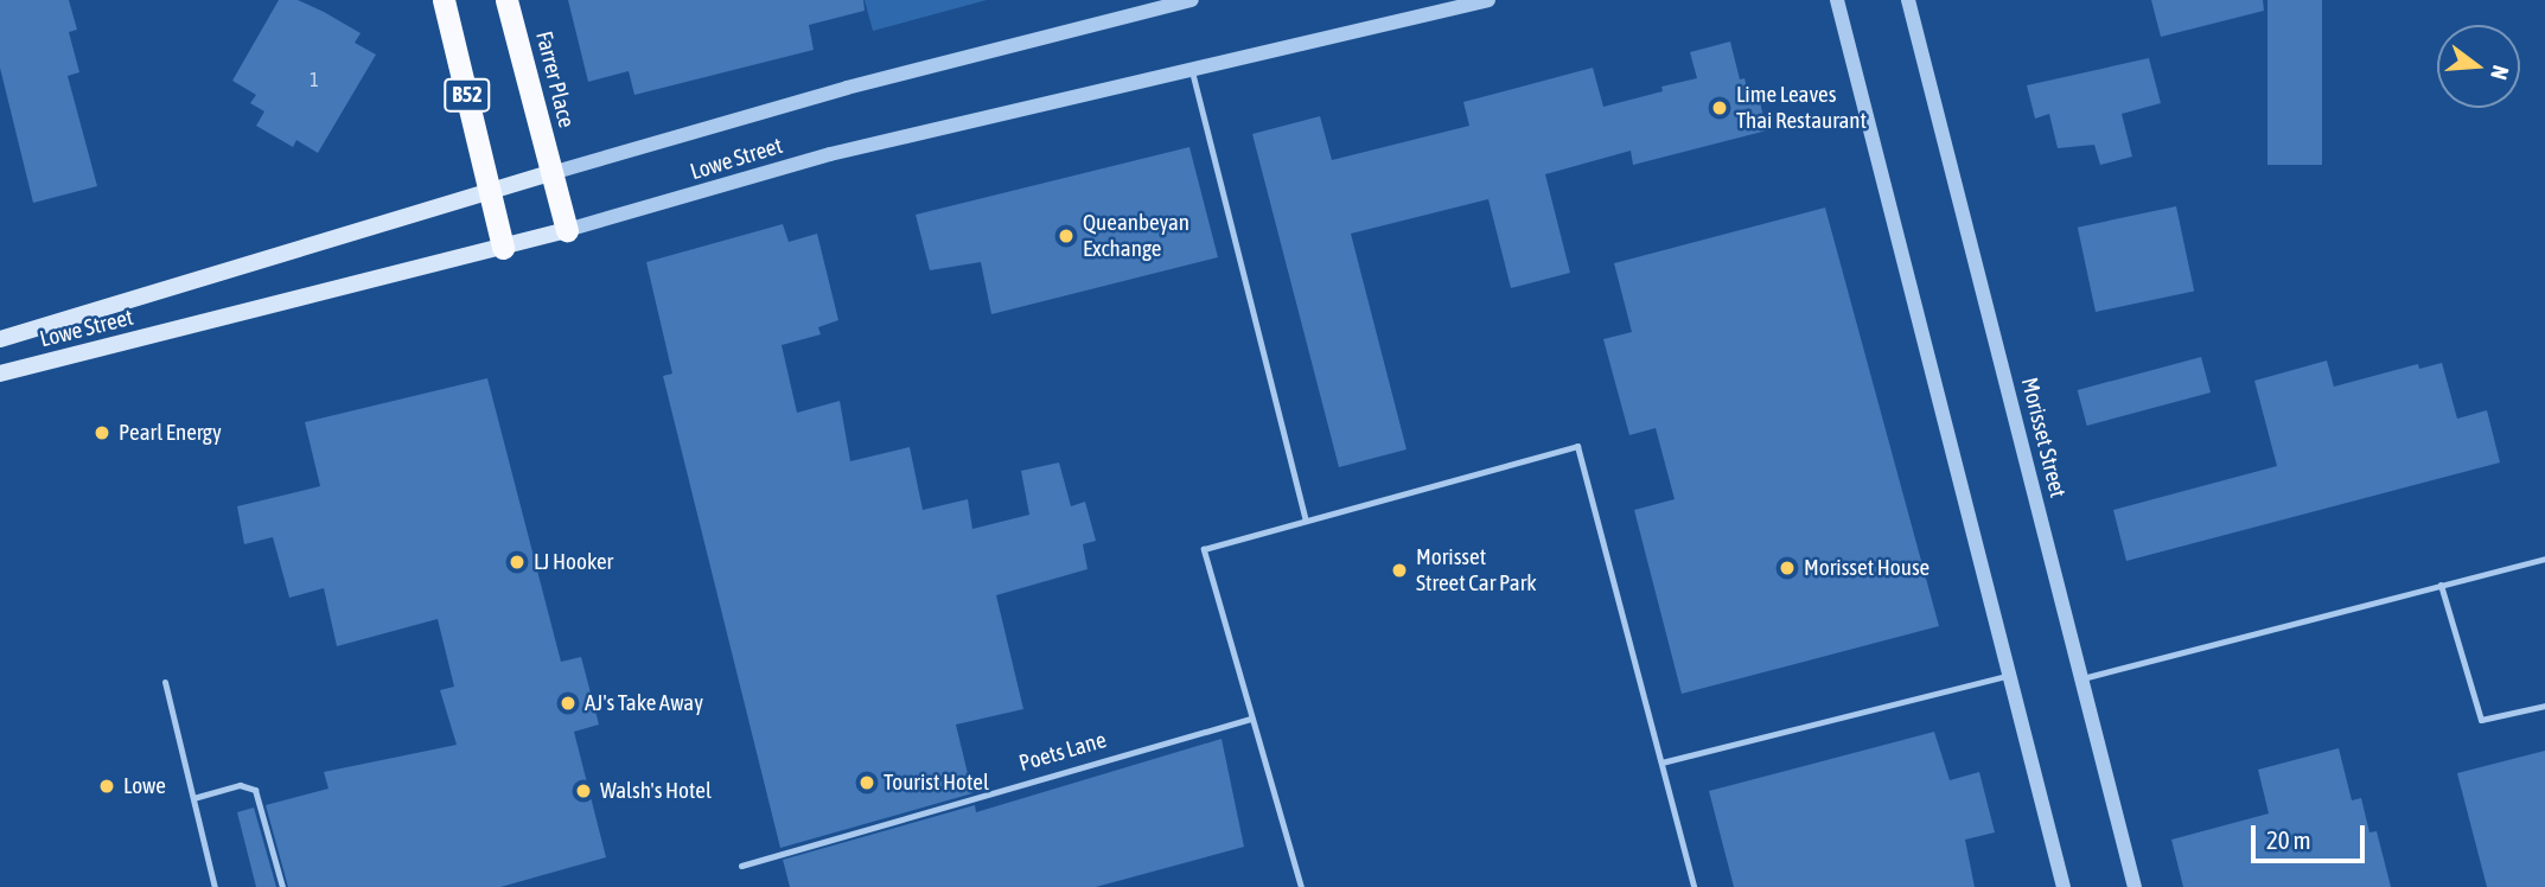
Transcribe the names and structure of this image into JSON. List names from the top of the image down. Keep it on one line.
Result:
{"streets":{"highway":["Farrer Place","B52"],"main road":["Lowe Street"],"street":["Morisset Street"],"lane":["Poets Lane"]},"crossings":[["Farrer Place","B52"],["Farrer Place","Lowe Street"],["B52","Lowe Street"]],"places":["Lime Leaves Thai Restaurant","Queanbeyan Exchange","Pearl Energy","LJ Hooker","Morisset House","Morisset Street Car Park","AJ's Take Away","Tourist Hotel","Lowe","Walsh's Hotel"],"house_numbers":["1"],"scale_bar":"20 m","north":"right"}
